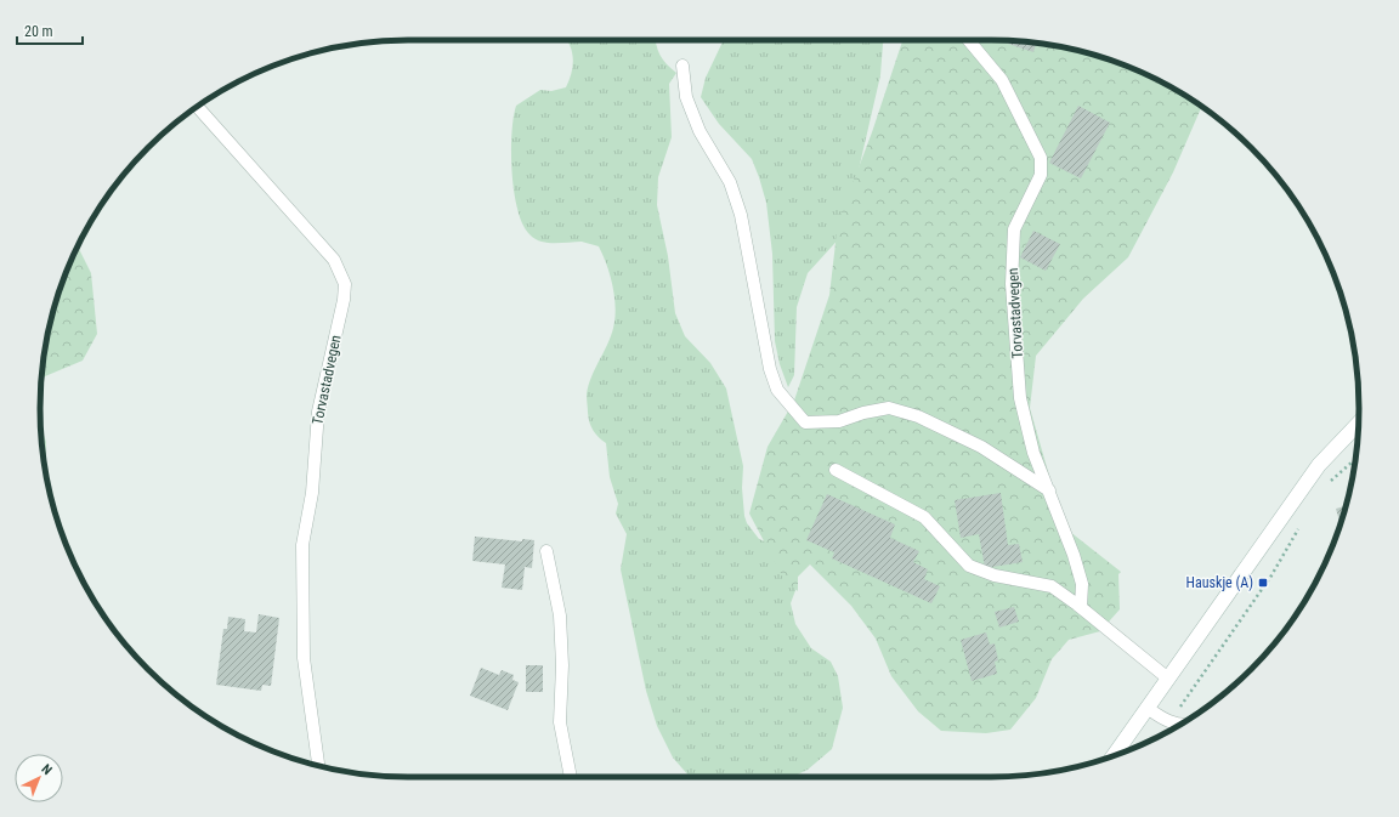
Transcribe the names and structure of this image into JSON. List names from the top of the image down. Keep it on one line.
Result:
{"streets":{"lane":["Torvastadvegen"]},"places":{"transit":["Hauskje (A)"]},"scale_bar":"20 m","north":"top right"}
